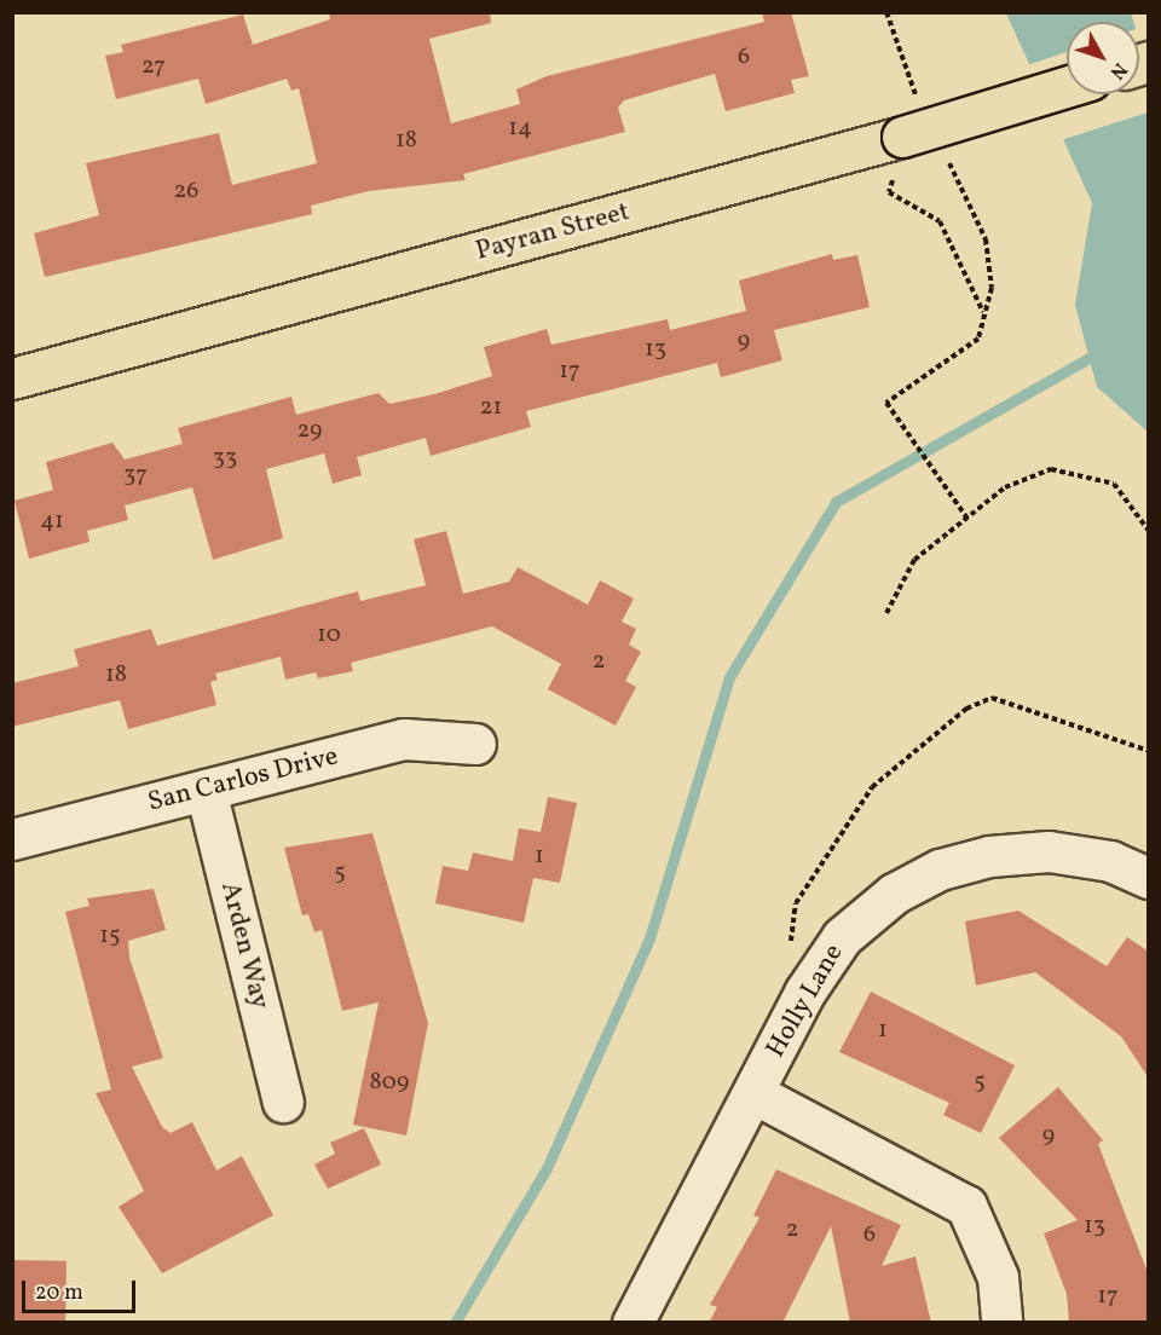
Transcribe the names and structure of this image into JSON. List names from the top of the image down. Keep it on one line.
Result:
{"streets":{"main road":["Payran Street"],"street":["San Carlos Drive","Arden Way","Holly Lane"]},"crossings":[["San Carlos Drive","Arden Way"]],"house_numbers":["6","27","14","18","26","9","13","17","21","29","33","37","41","10","2","18","1","5","15","1","809","5","9","13","2","6","17"],"scale_bar":"20 m","north":"bottom right"}
